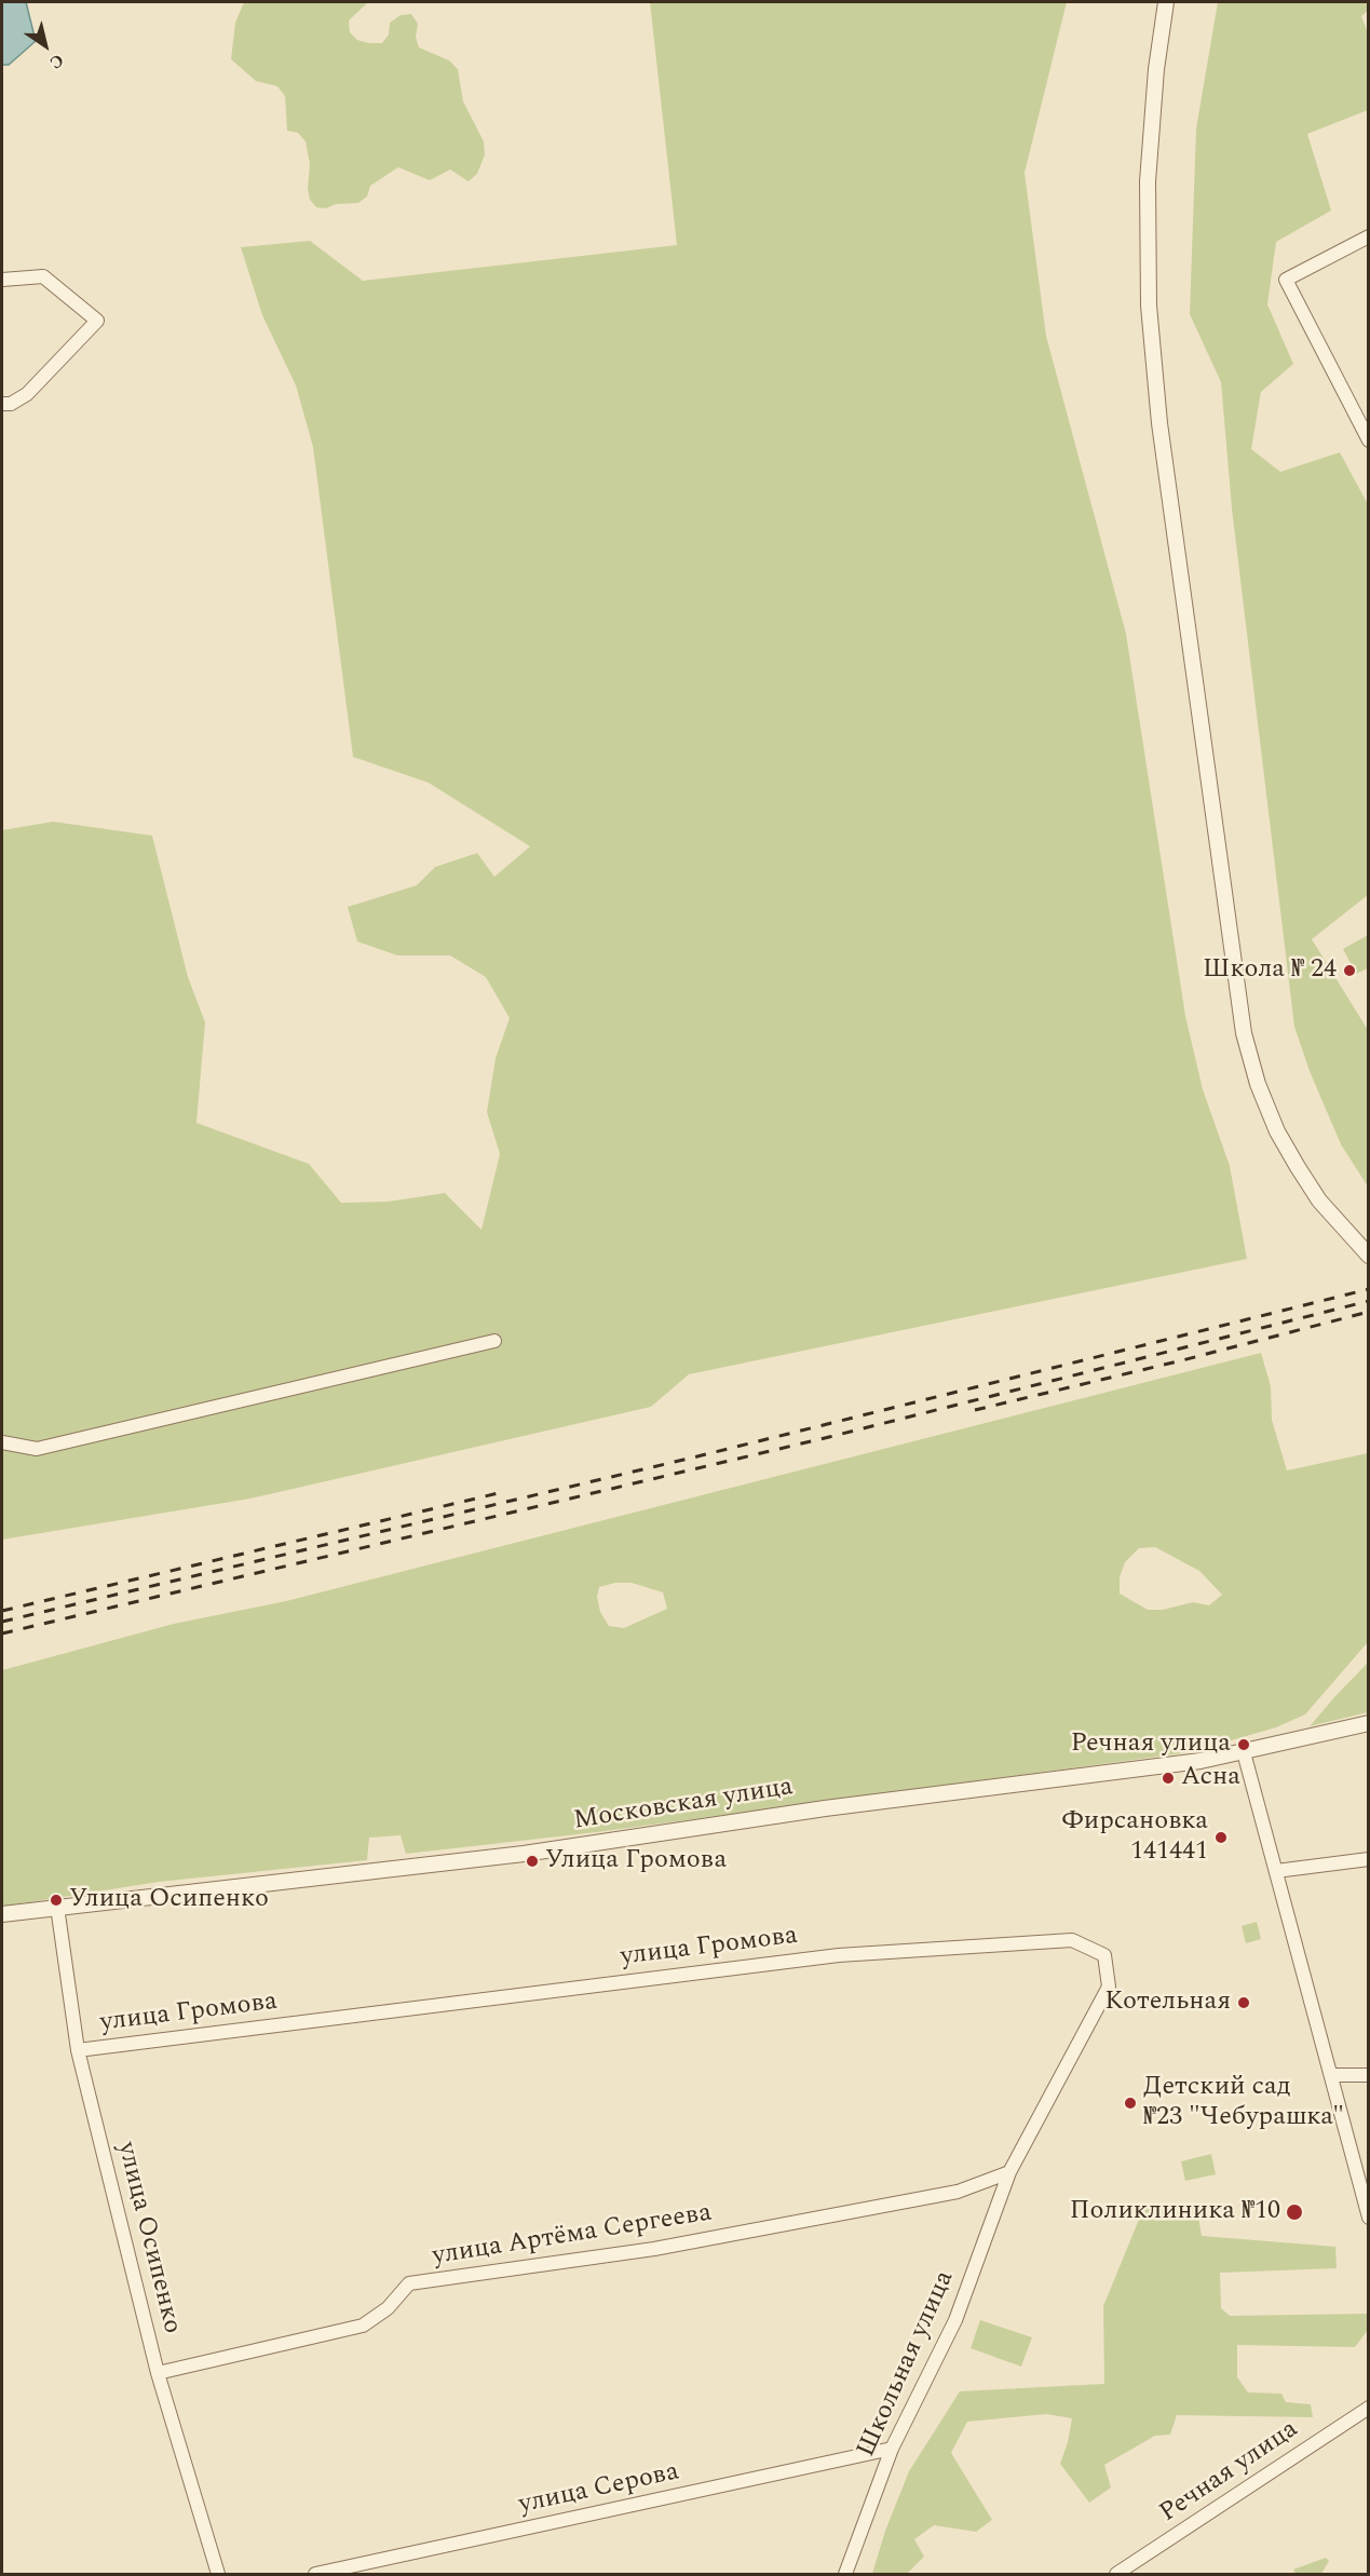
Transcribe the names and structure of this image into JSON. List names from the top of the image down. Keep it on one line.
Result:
{"streets":{"street":["Московская улица","улица Громова","улица Артёма Сергеева","улица Осипенко","Школьная улица","Речная улица","улица Серова"]},"crossings":[["Московская улица","улица Осипенко"],["улица Громова","улица Артёма Сергеева"],["улица Громова","улица Осипенко"],["улица Громова","Школьная улица"],["улица Артёма Сергеева","улица Осипенко"],["улица Артёма Сергеева","Школьная улица"],["Школьная улица","улица Серова"]],"places":["Школа № 24","Речная улица","Асна","Фирсановка 141441","Улица Громова","Улица Осипенко","Котельная","Детский сад №23 \"Чебурашка\"","Поликлиника №10"],"north":"bottom right"}
